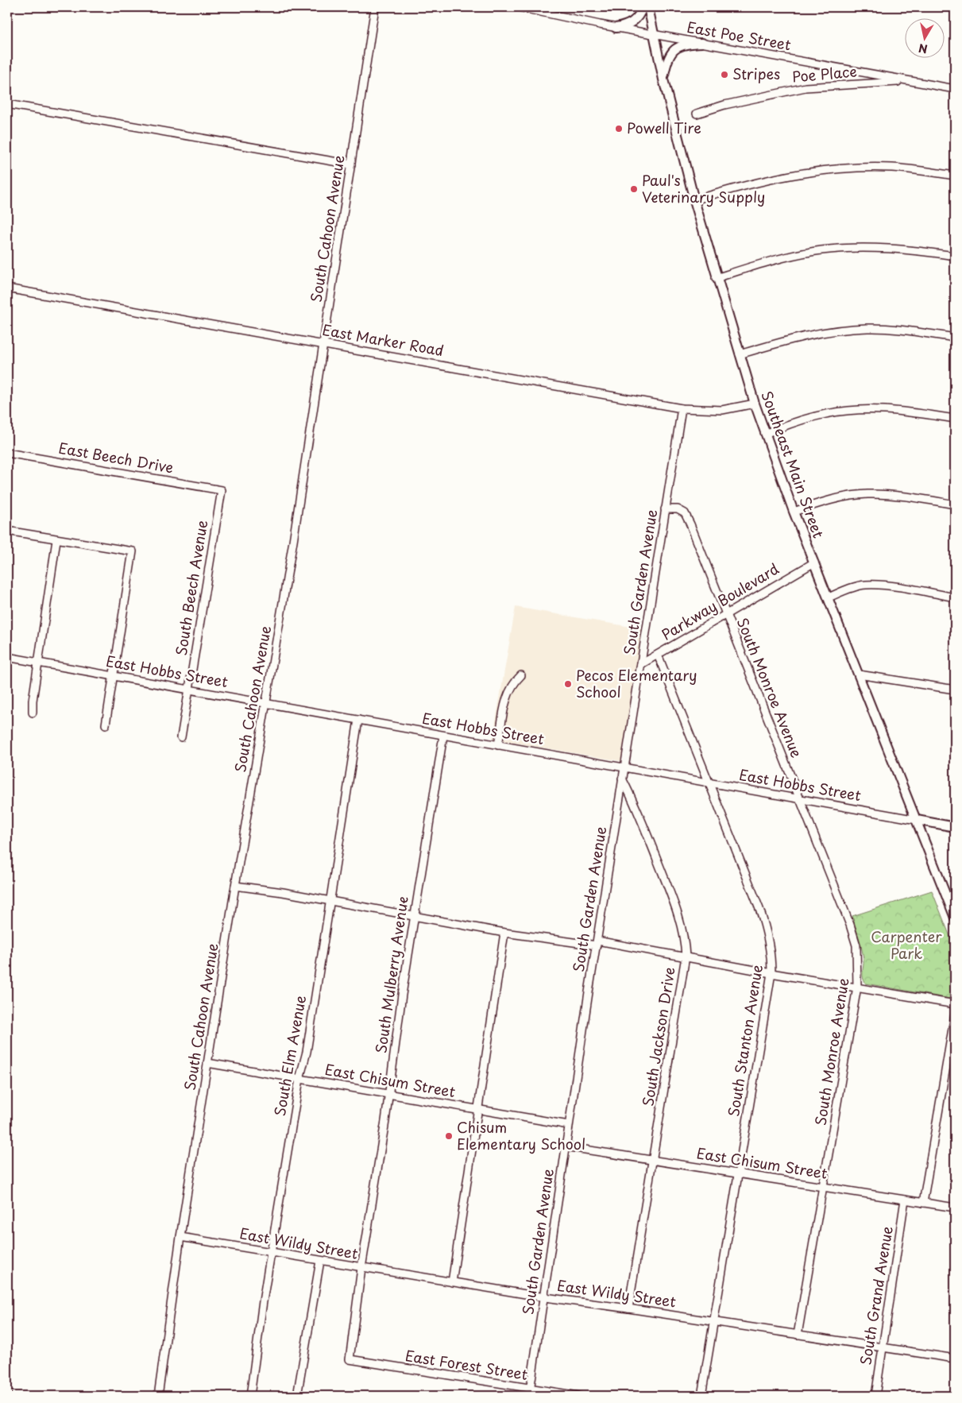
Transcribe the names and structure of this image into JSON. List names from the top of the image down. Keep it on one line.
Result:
{"streets":{"main road":["Southeast Main Street","East Hobbs Street"],"street":["East Poe Street","Poe Place","South Cahoon Avenue","East Marker Road","East Beech Drive","South Garden Avenue","South Beech Avenue","Parkway Boulevard","South Monroe Avenue","South Mulberry Avenue","South Jackson Drive","South Stanton Avenue","South Elm Avenue","East Chisum Street","East Wildy Street","South Grand Avenue","East Forest Street"]},"crossings":[["East Poe Street","Poe Place"],["East Poe Street","Southeast Main Street"],["South Cahoon Avenue","East Marker Road"],["South Cahoon Avenue","East Hobbs Street"],["South Cahoon Avenue","East Chisum Street"],["South Cahoon Avenue","East Wildy Street"],["East Marker Road","Southeast Main Street"],["East Marker Road","South Garden Avenue"],["East Beech Drive","South Beech Avenue"],["Southeast Main Street","Parkway Boulevard"],["Southeast Main Street","East Hobbs Street"],["South Garden Avenue","Parkway Boulevard"],["South Garden Avenue","East Hobbs Street"],["South Garden Avenue","South Monroe Avenue"],["South Garden Avenue","South Jackson Drive"],["South Garden Avenue","East Chisum Street"],["South Garden Avenue","East Wildy Street"],["South Garden Avenue","East Forest Street"],["South Beech Avenue","East Hobbs Street"],["Parkway Boulevard","South Monroe Avenue"],["Parkway Boulevard","South Stanton Avenue"],["East Hobbs Street","South Monroe Avenue"],["East Hobbs Street","South Mulberry Avenue"],["East Hobbs Street","South Stanton Avenue"],["East Hobbs Street","South Elm Avenue"],["South Monroe Avenue","East Chisum Street"],["South Monroe Avenue","East Wildy Street"],["South Mulberry Avenue","East Chisum Street"],["South Mulberry Avenue","East Wildy Street"],["South Mulberry Avenue","East Forest Street"],["South Jackson Drive","East Chisum Street"],["South Jackson Drive","East Wildy Street"],["South Stanton Avenue","East Chisum Street"],["South Stanton Avenue","East Wildy Street"],["South Elm Avenue","East Chisum Street"],["South Elm Avenue","East Wildy Street"],["East Chisum Street","South Grand Avenue"],["East Wildy Street","South Grand Avenue"]],"parks":["Carpenter Park"],"places":["Stripes","Powell Tire","Paul's Veterinary Supply","Pecos Elementary School","Chisum Elementary School"],"north":"bottom"}
